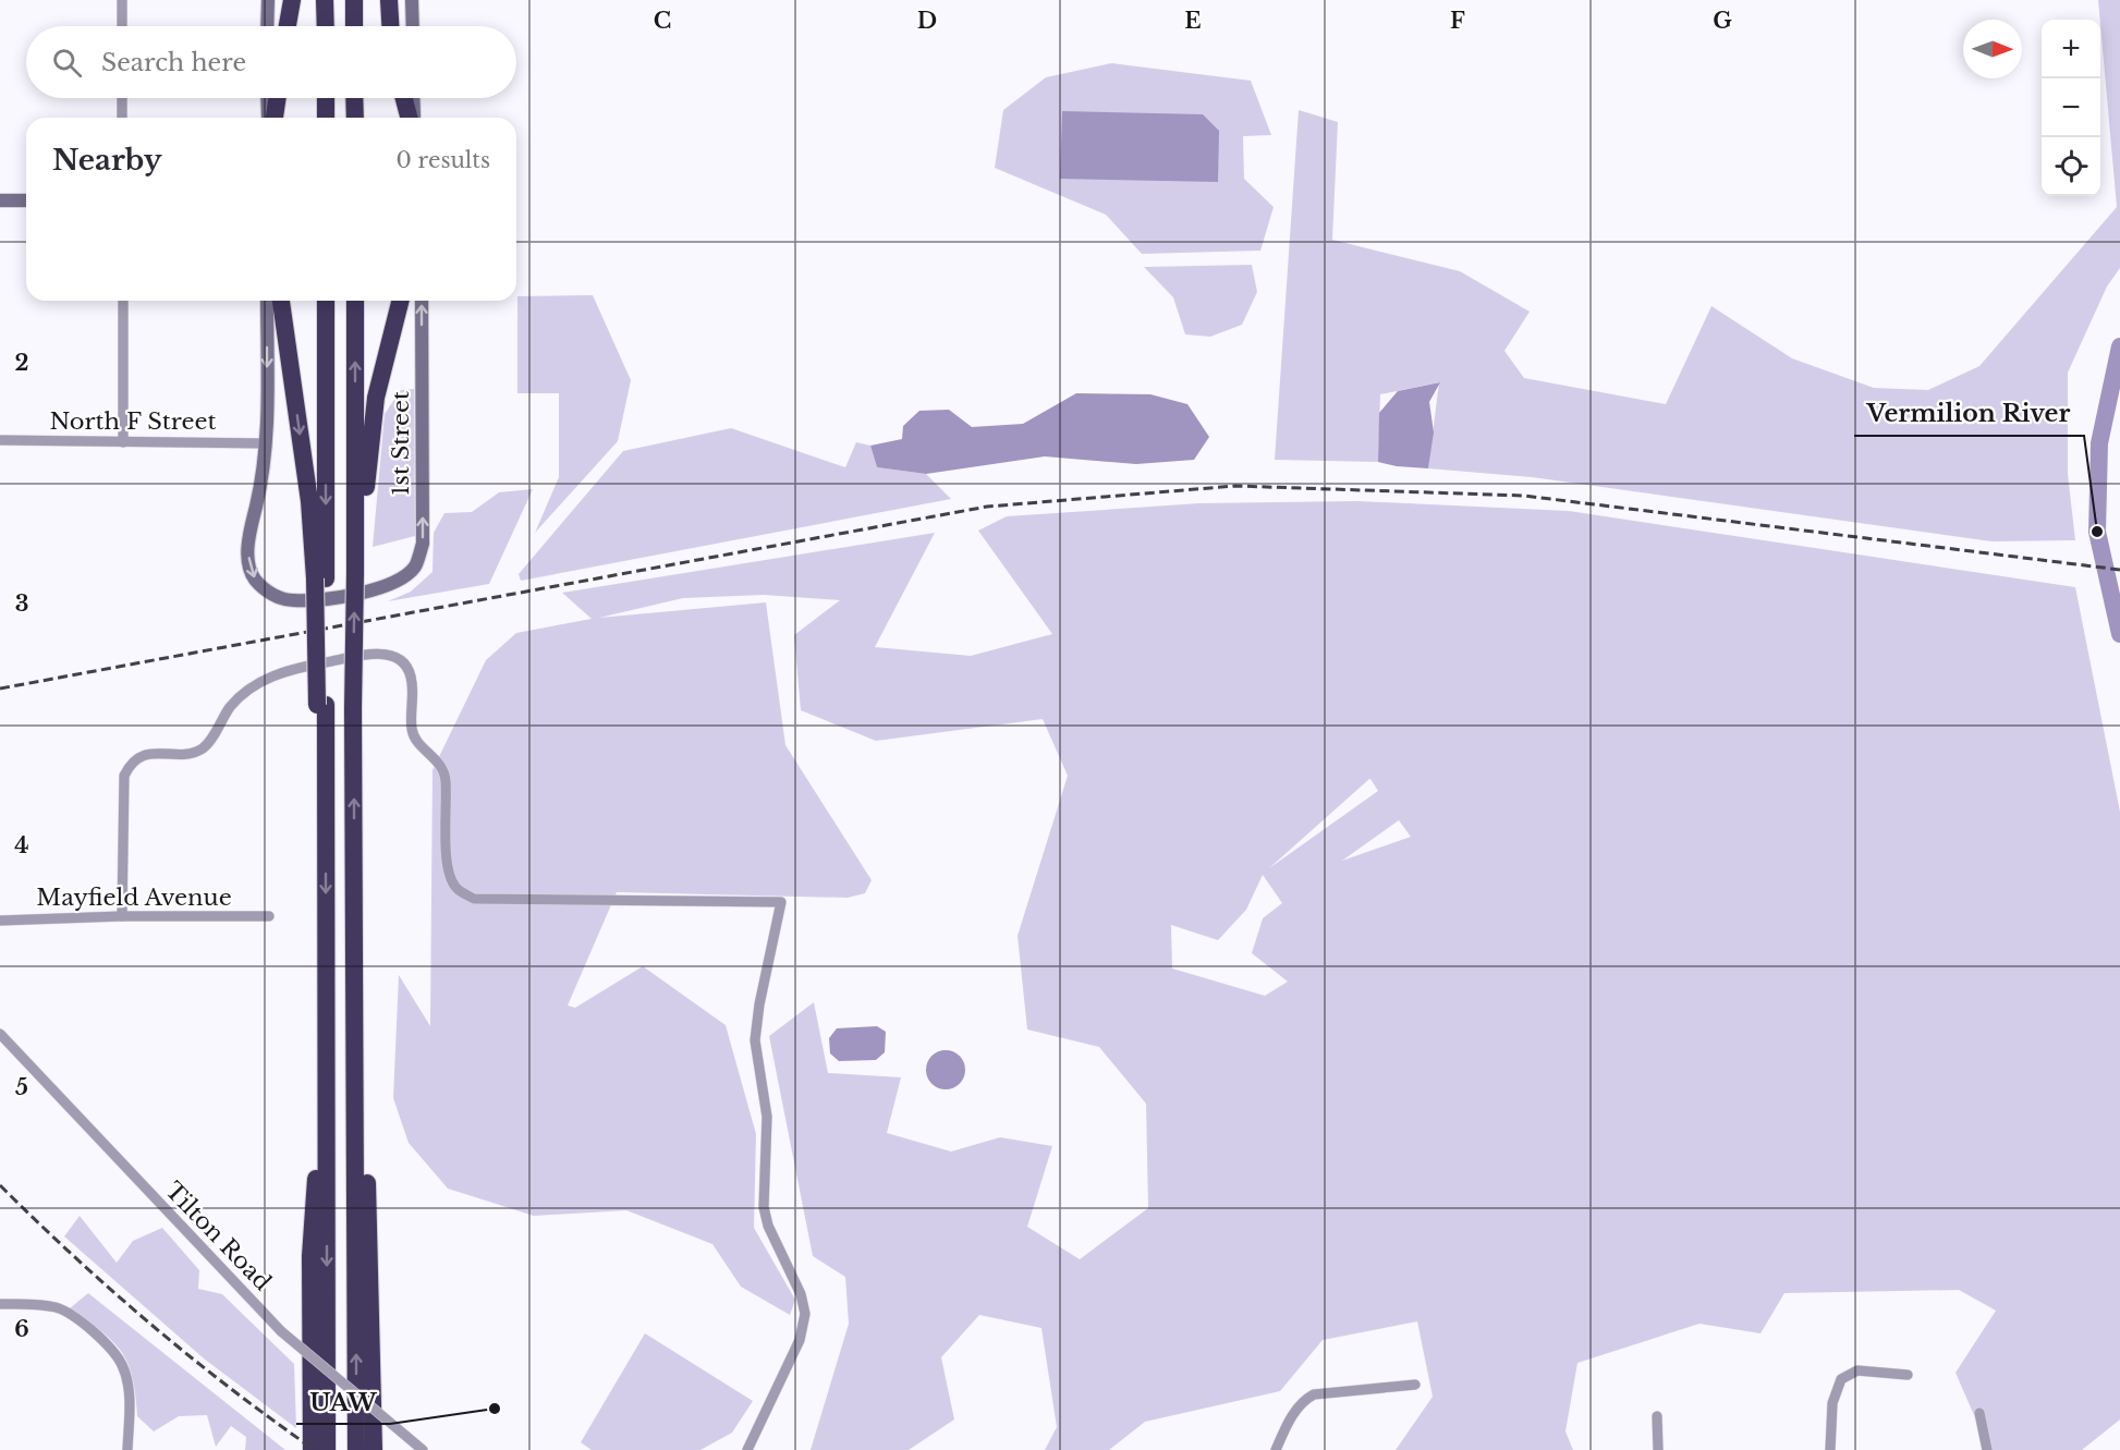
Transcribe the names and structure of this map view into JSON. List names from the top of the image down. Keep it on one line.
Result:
{"streets":{"street":["North F Street","1st Street","Mayfield Avenue","Tilton Road"]},"crossings":[["North F Street","1st Street"]],"places":["Vermilion River","UAW"],"north":"right","page":{"map_buttons":["+","−"],"search":"Search here","heading":["Nearby","0 results"]},"grid":{"columns":["C","D","E","F","G"],"rows":["2","3","4","5","6"]}}
